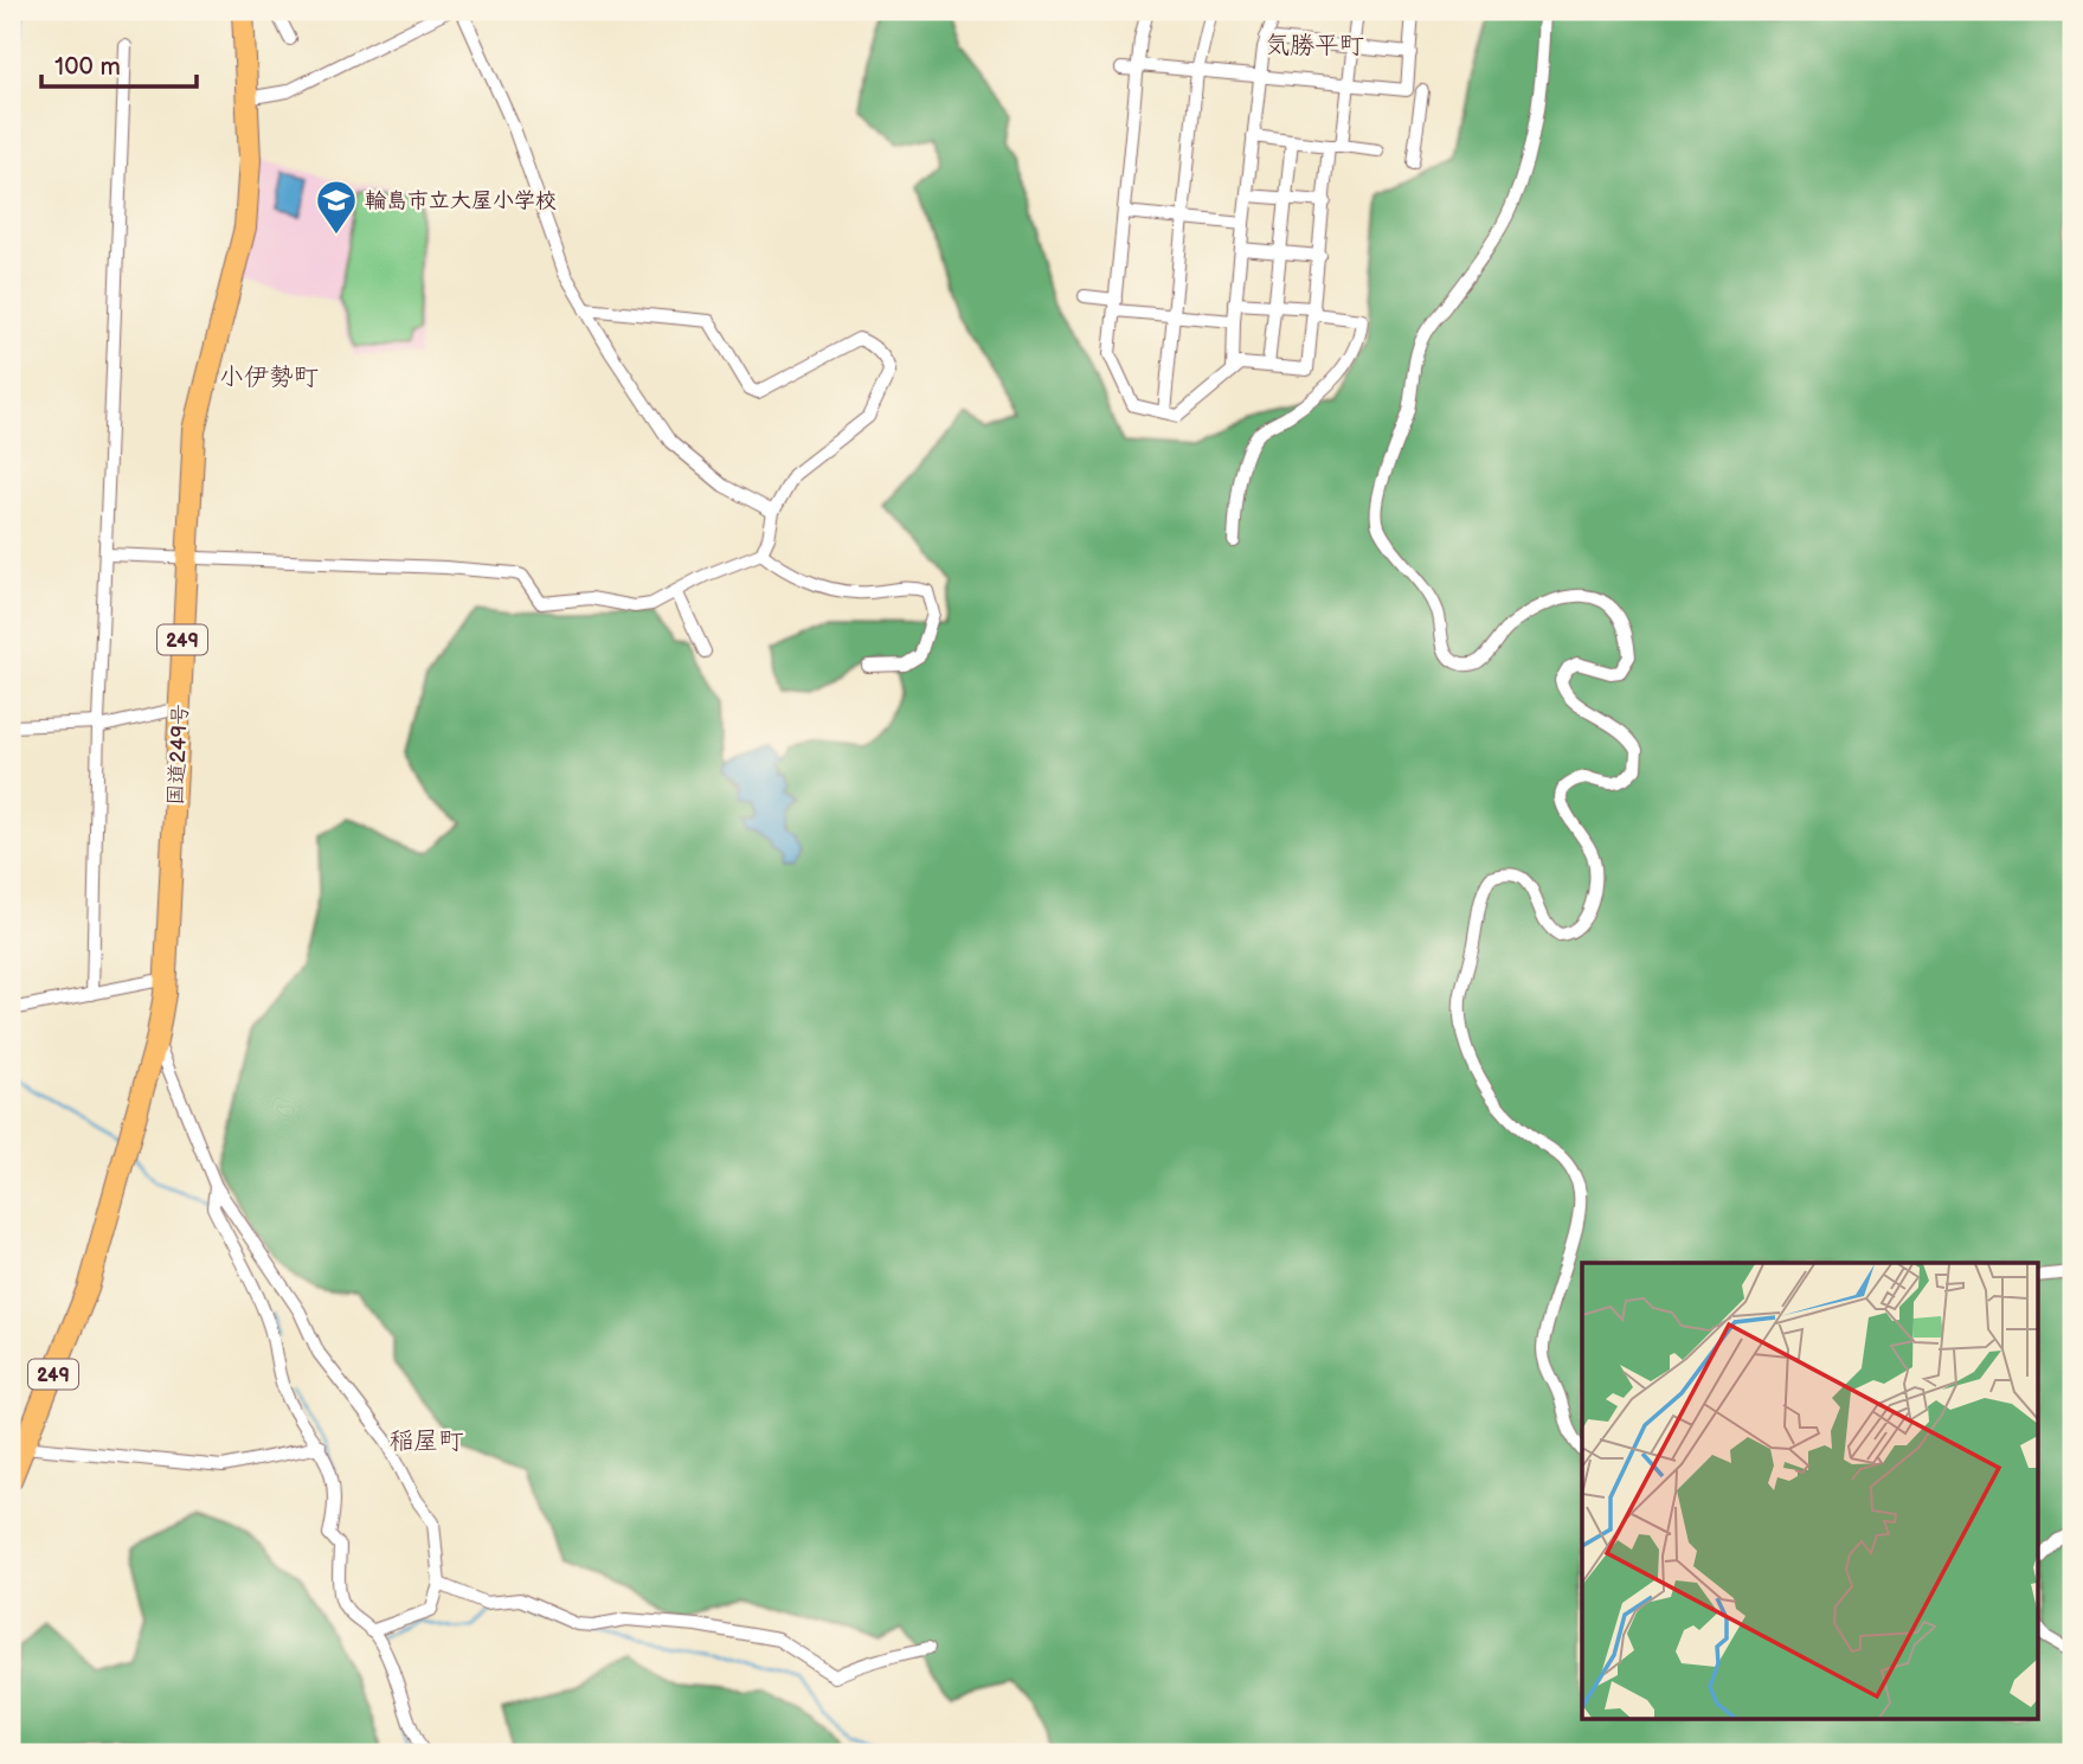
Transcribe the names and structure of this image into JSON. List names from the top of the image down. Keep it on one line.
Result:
{"streets":{"highway":["249","国道249号"]},"districts":["気勝平町","小伊勢町","稲屋町"],"places":{"school or university":["輪島市立大屋小学校"]},"scale_bar":"100 m"}
